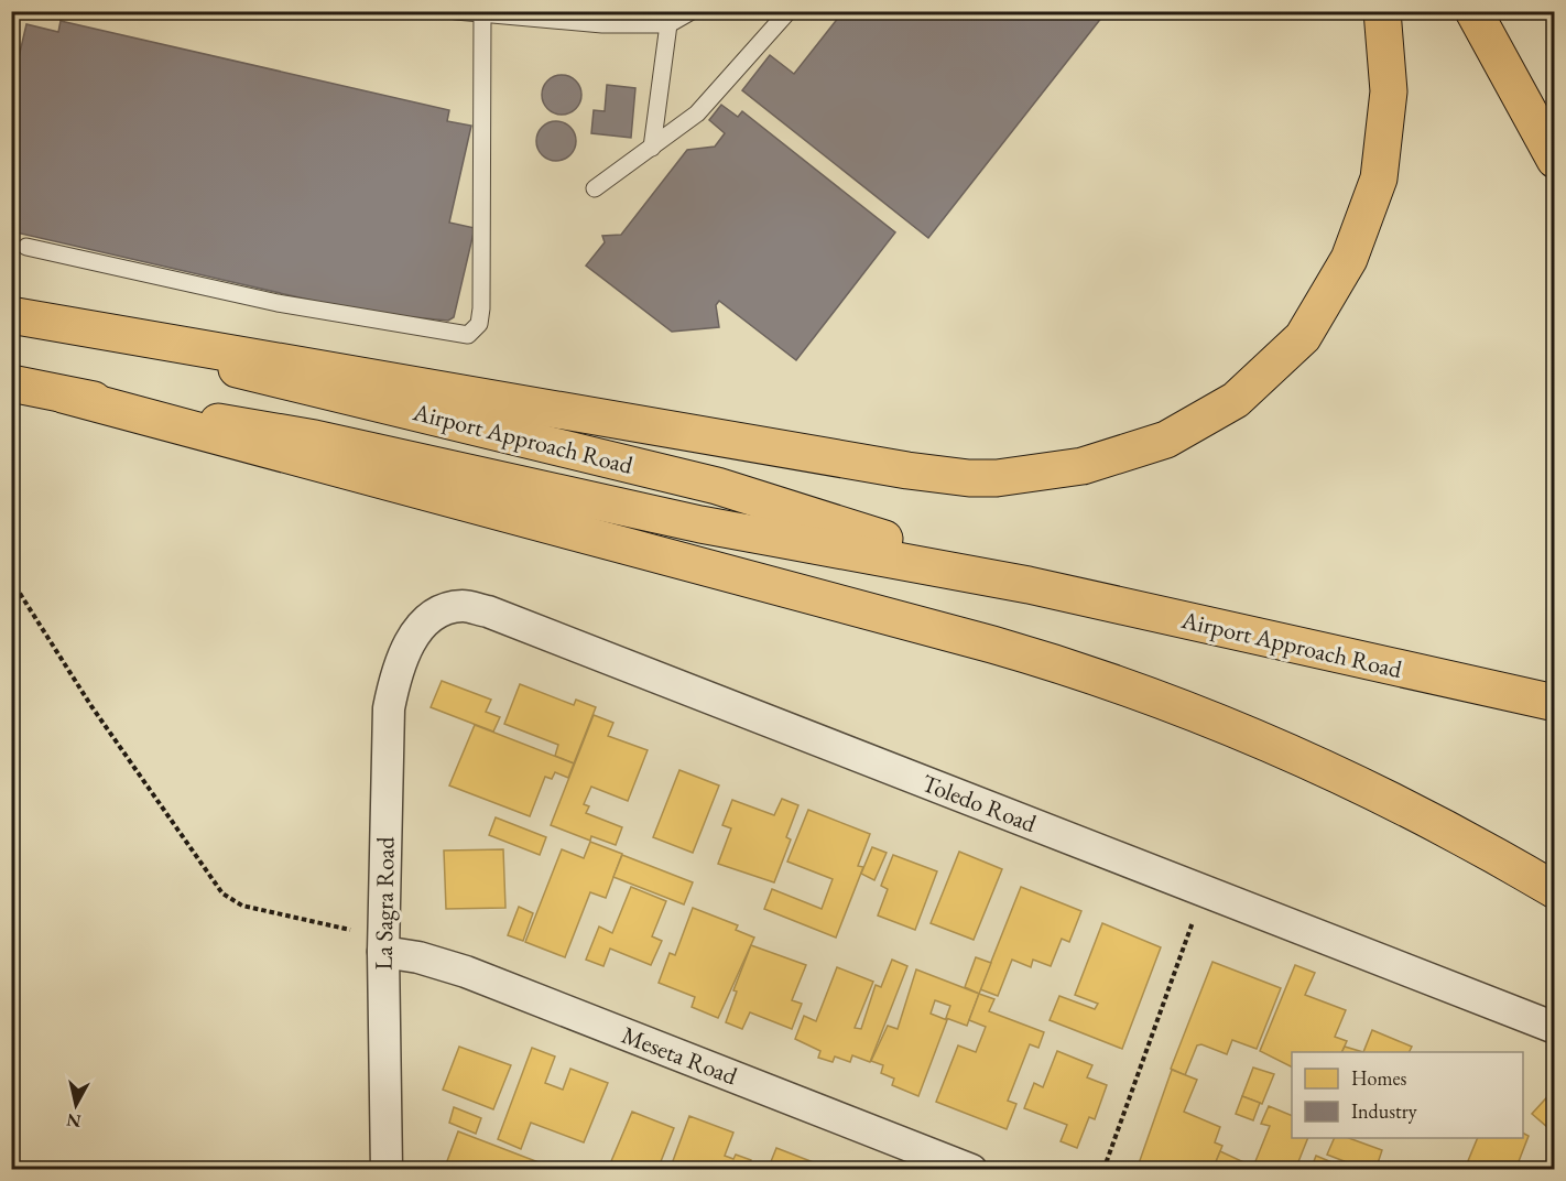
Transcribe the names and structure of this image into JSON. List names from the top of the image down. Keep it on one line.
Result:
{"streets":{"main road":["Airport Approach Road"],"street":["Toledo Road","La Sagra Road","Meseta Road"]},"crossings":[["Toledo Road","La Sagra Road"],["La Sagra Road","Meseta Road"]],"legend":["Homes","Industry"],"north":"bottom"}
